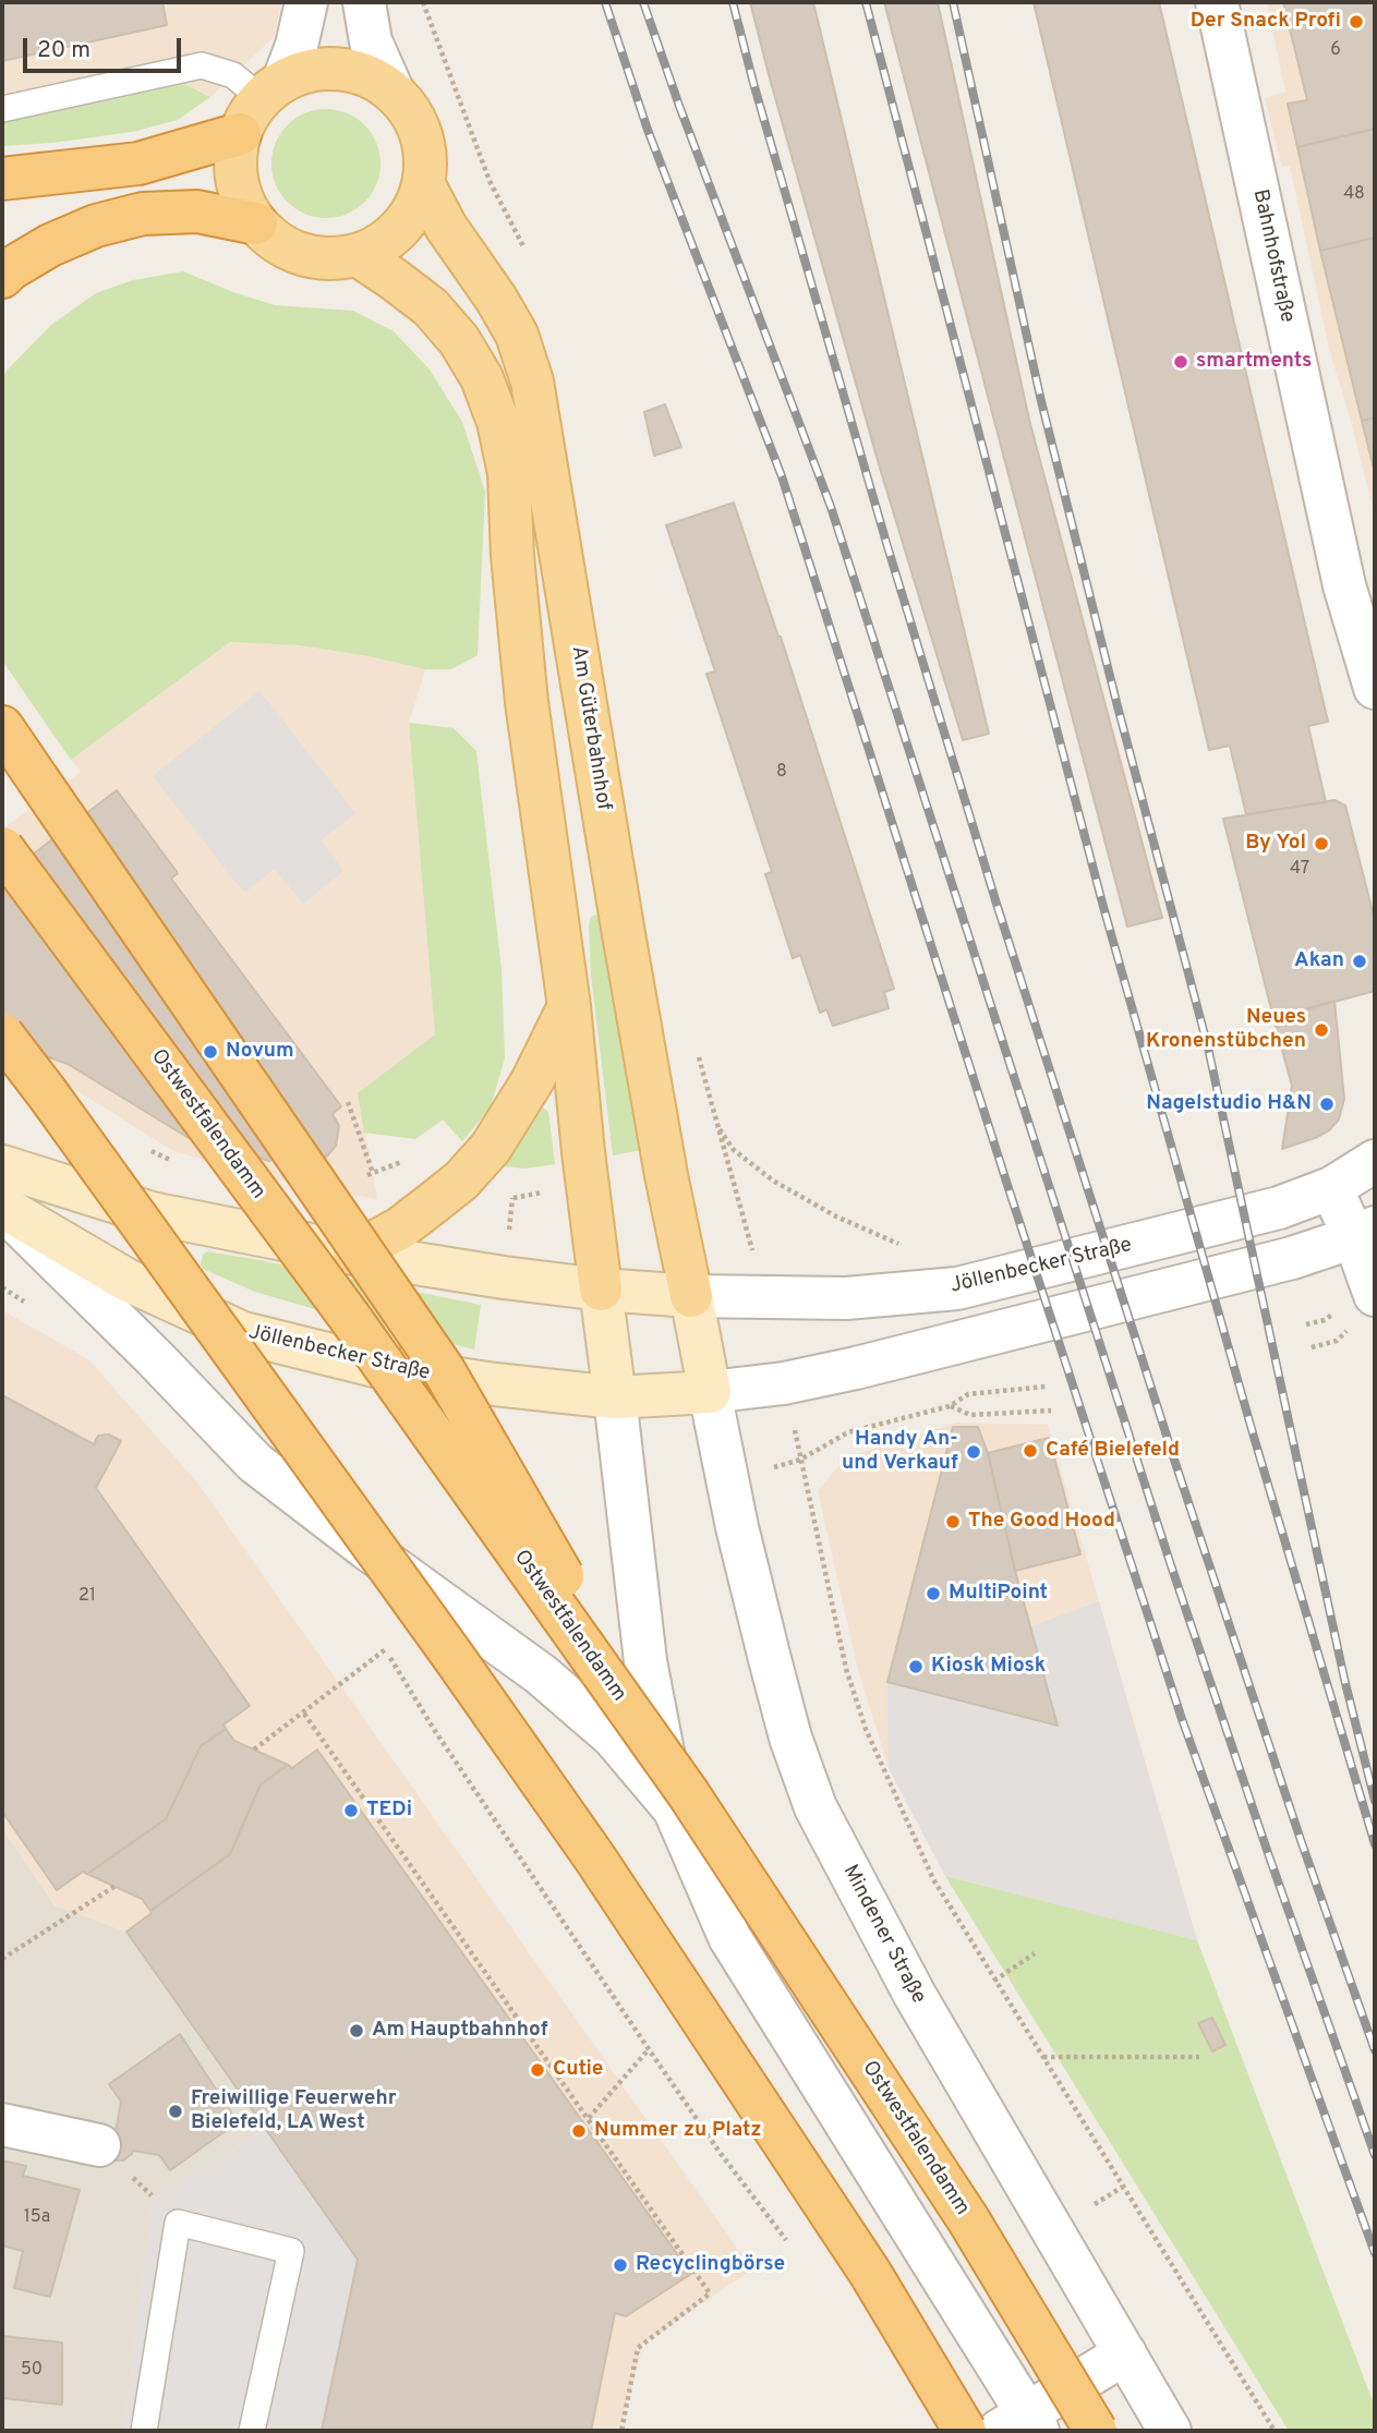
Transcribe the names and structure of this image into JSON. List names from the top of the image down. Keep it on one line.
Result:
{"streets":{"highway":["Ostwestfalendamm"],"main road":["Am Güterbahnhof","Jöllenbecker Straße"],"street":["Bahnhofstraße","Mindener Straße"]},"crossings":[["Am Güterbahnhof","Jöllenbecker Straße"],["Jöllenbecker Straße","Mindener Straße"]],"places":["Der Snack Profi","smartments","By Yol","Akan","Neues Kronenstübchen","Novum","Nagelstudio H&N","Café Bielefeld","Handy An- und Verkauf","The Good Hood","MultiPoint","Kiosk Miosk","TEDi","Am Hauptbahnhof","Cutie","Freiwillige Feuerwehr Bielefeld, LA West","Nummer zu Platz","Recyclingbörse"],"house_numbers":["6","48","8","47","21","15a","50"],"scale_bar":"20 m"}
